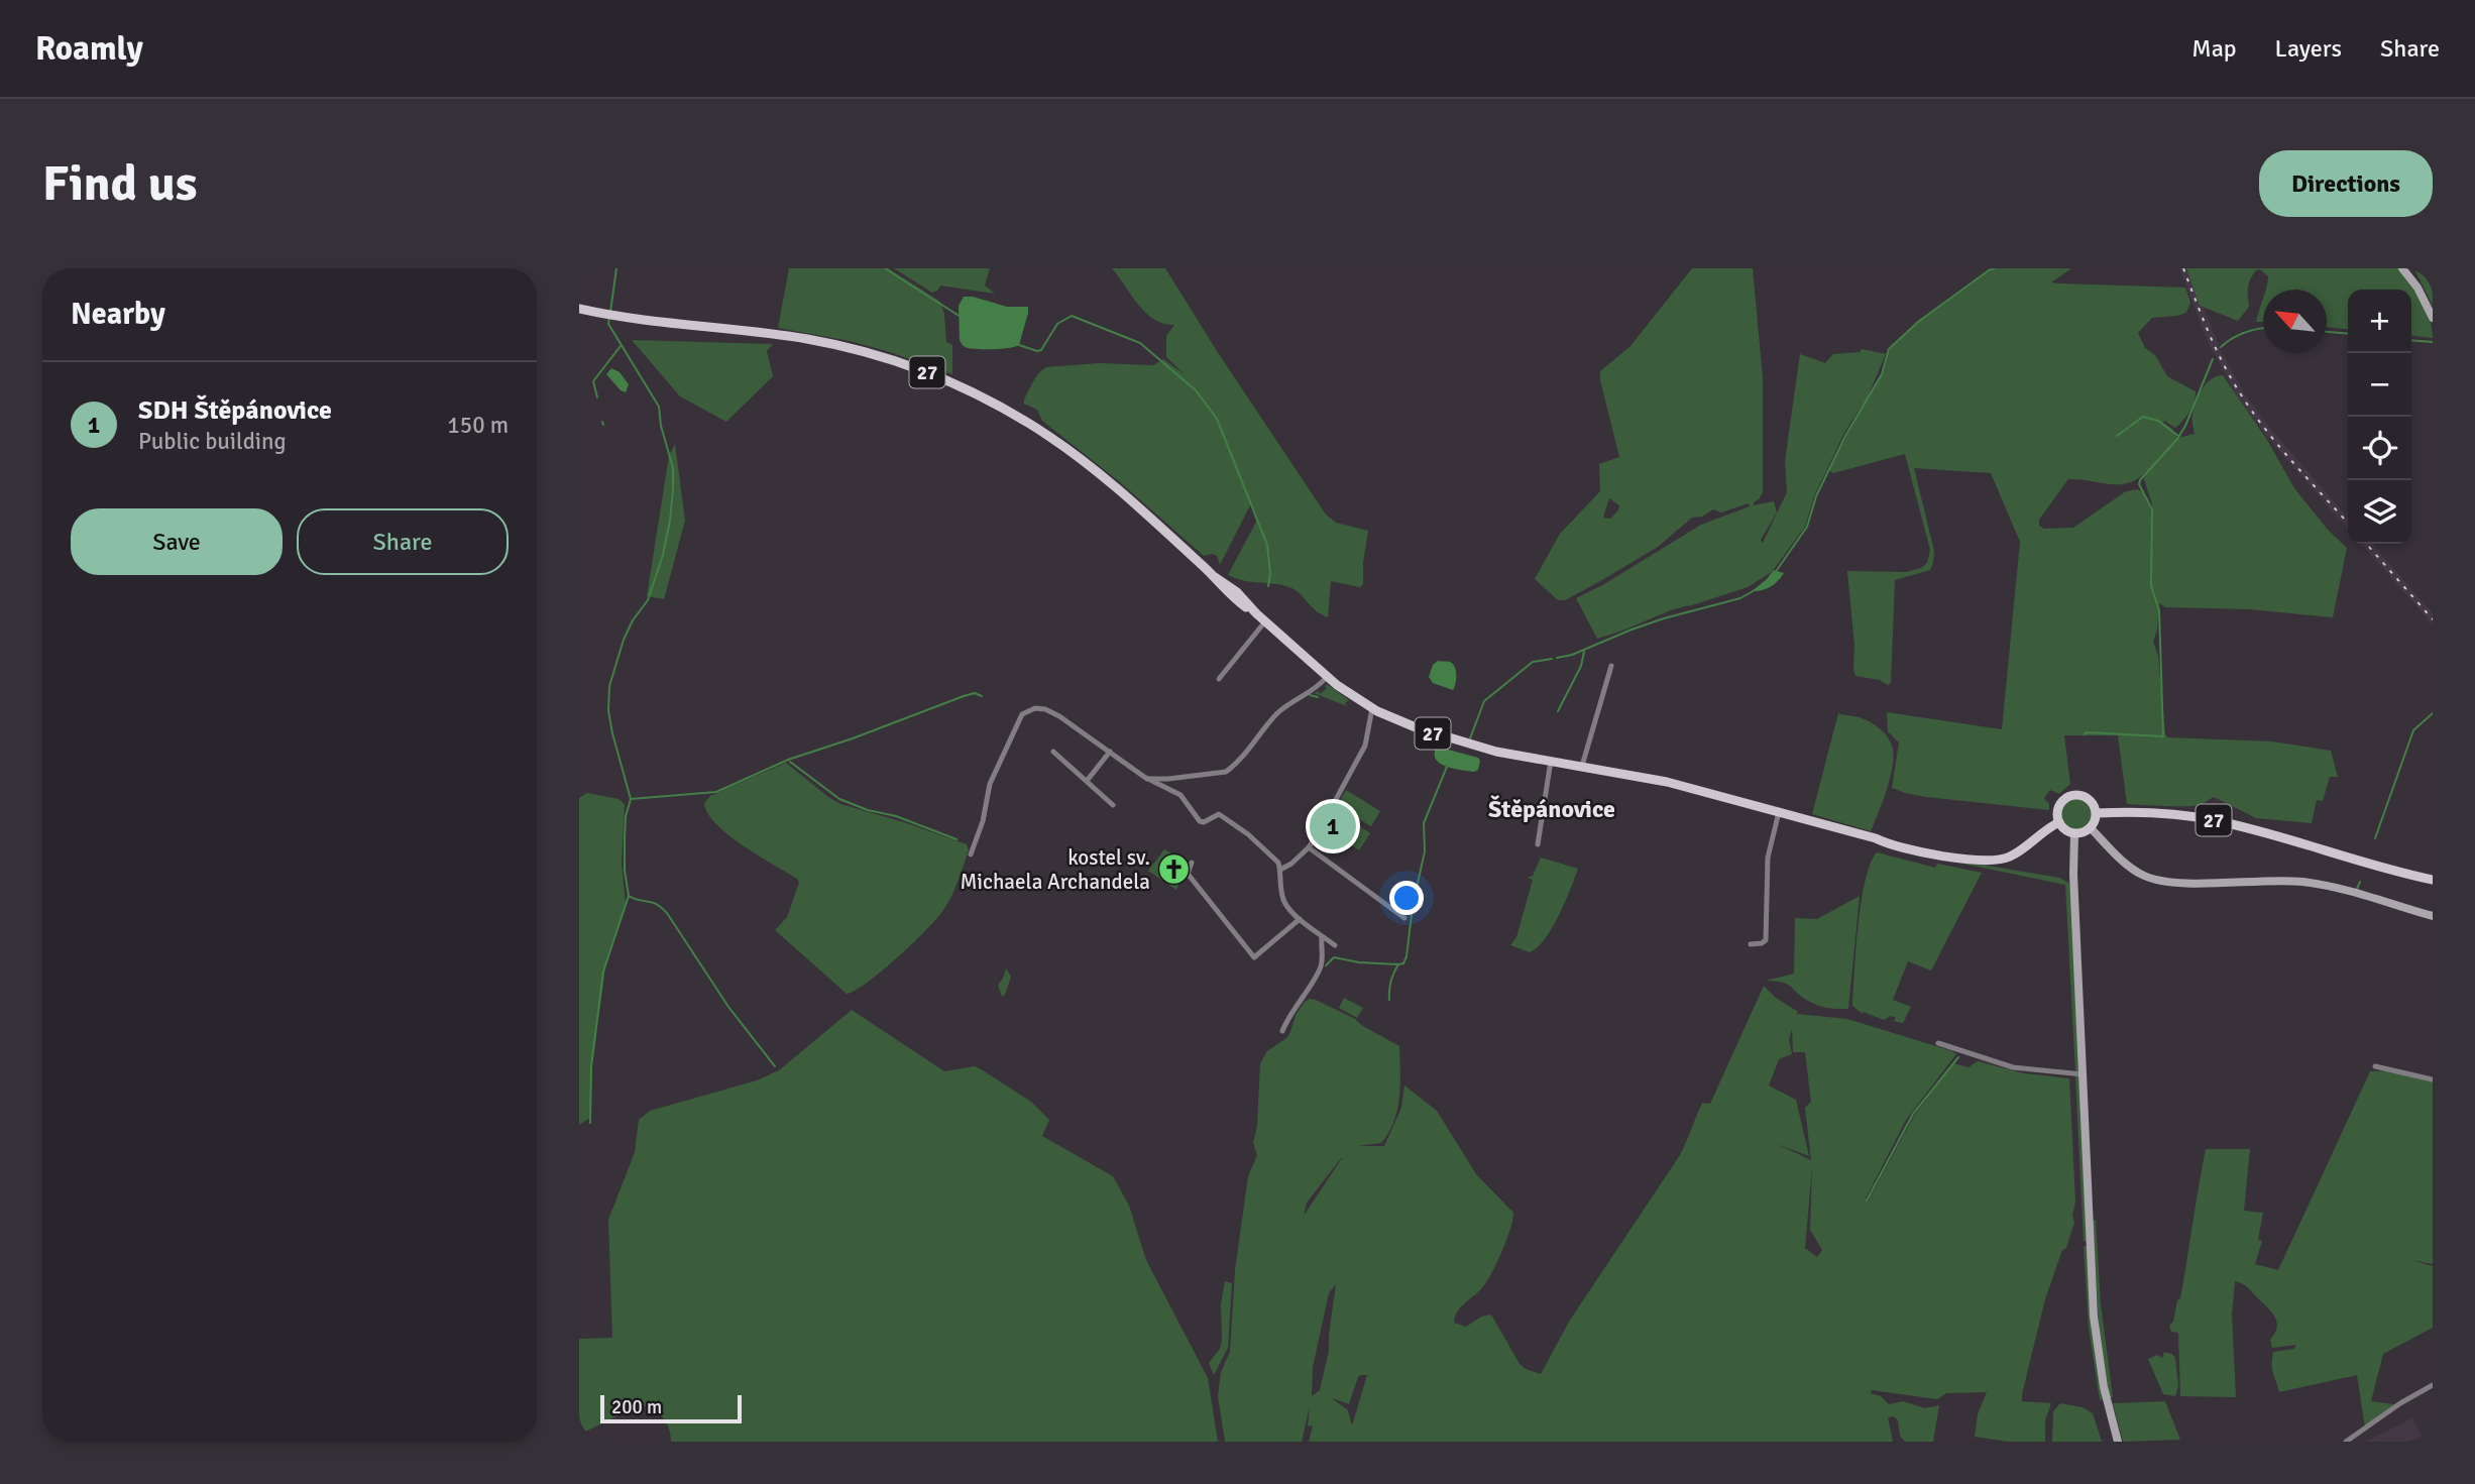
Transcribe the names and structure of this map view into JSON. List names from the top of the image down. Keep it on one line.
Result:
{"streets":{"main road":["27"]},"districts":["Štěpánovice"],"places":{"church":["kostel sv. Michaela Archandela"]},"scale_bar":"200 m","north":"top left","page":{"header":"Roamly","nav":["Map","Layers","Share"],"buttons":["Directions",["Save","Share"]],"title":"Find us","heading":"Nearby","map_buttons":["+","−"],"list":[{"mark":"1","name":"SDH Štěpánovice","note":"Public building","value":"150 m"}],"pins":"1","scale":"200 m"}}
